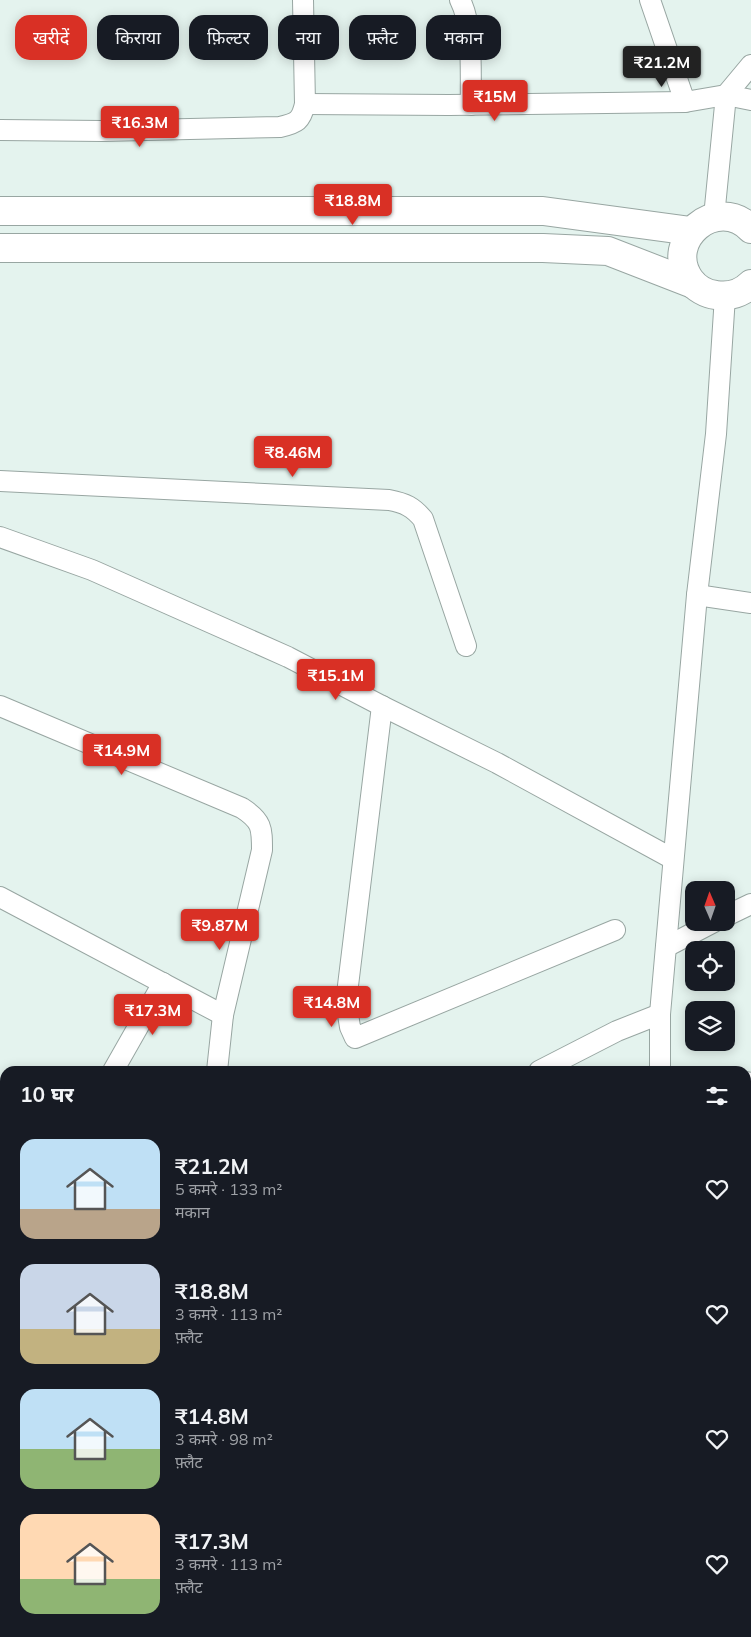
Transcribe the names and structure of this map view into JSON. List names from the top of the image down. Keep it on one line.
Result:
{"north":"top","page":{"chip":["खरीदें","किराया","फ़िल्टर","नया","फ़्लैट","मकान"],"price":["₹21.2M","₹15M","₹16.3M","₹18.8M","₹8.46M","₹15.1M","₹14.9M","₹9.87M","₹14.8M","₹17.3M"],"heading":"10 घर","list":[{"name":"₹21.2M","note":"5 कमरे · 133 m² · मकान"},{"name":"₹18.8M","note":"3 कमरे · 113 m² · फ़्लैट"},{"name":"₹14.8M","note":"3 कमरे · 98 m² · फ़्लैट"},{"name":"₹17.3M","note":"3 कमरे · 113 m² · फ़्लैट"}]}}
